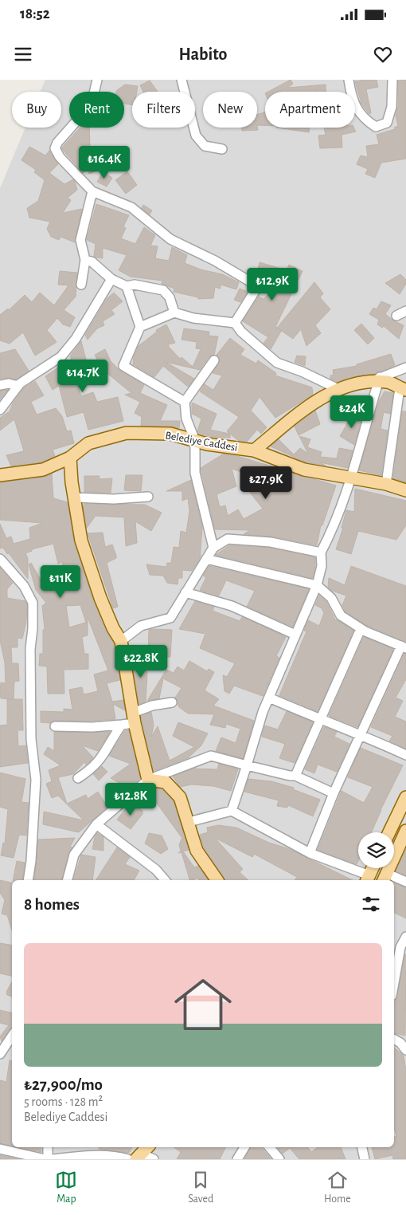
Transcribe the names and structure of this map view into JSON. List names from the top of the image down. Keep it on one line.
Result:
{"streets":{"main road":["Belediye Caddesi"]},"page":{"status":"18:52","header":"Habito","chip":["Buy","Rent","Filters","New","Apartment"],"price":["₺16.4K","₺12.9K","₺14.7K","₺24K","₺27.9K","₺11K","₺22.8K","₺12.8K"],"heading":"8 homes","list":[{"name":"₺27,900/mo","note":"5 rooms · 128 m² · Belediye Caddesi"}],"tabs":["Map","Saved","Home"]}}
